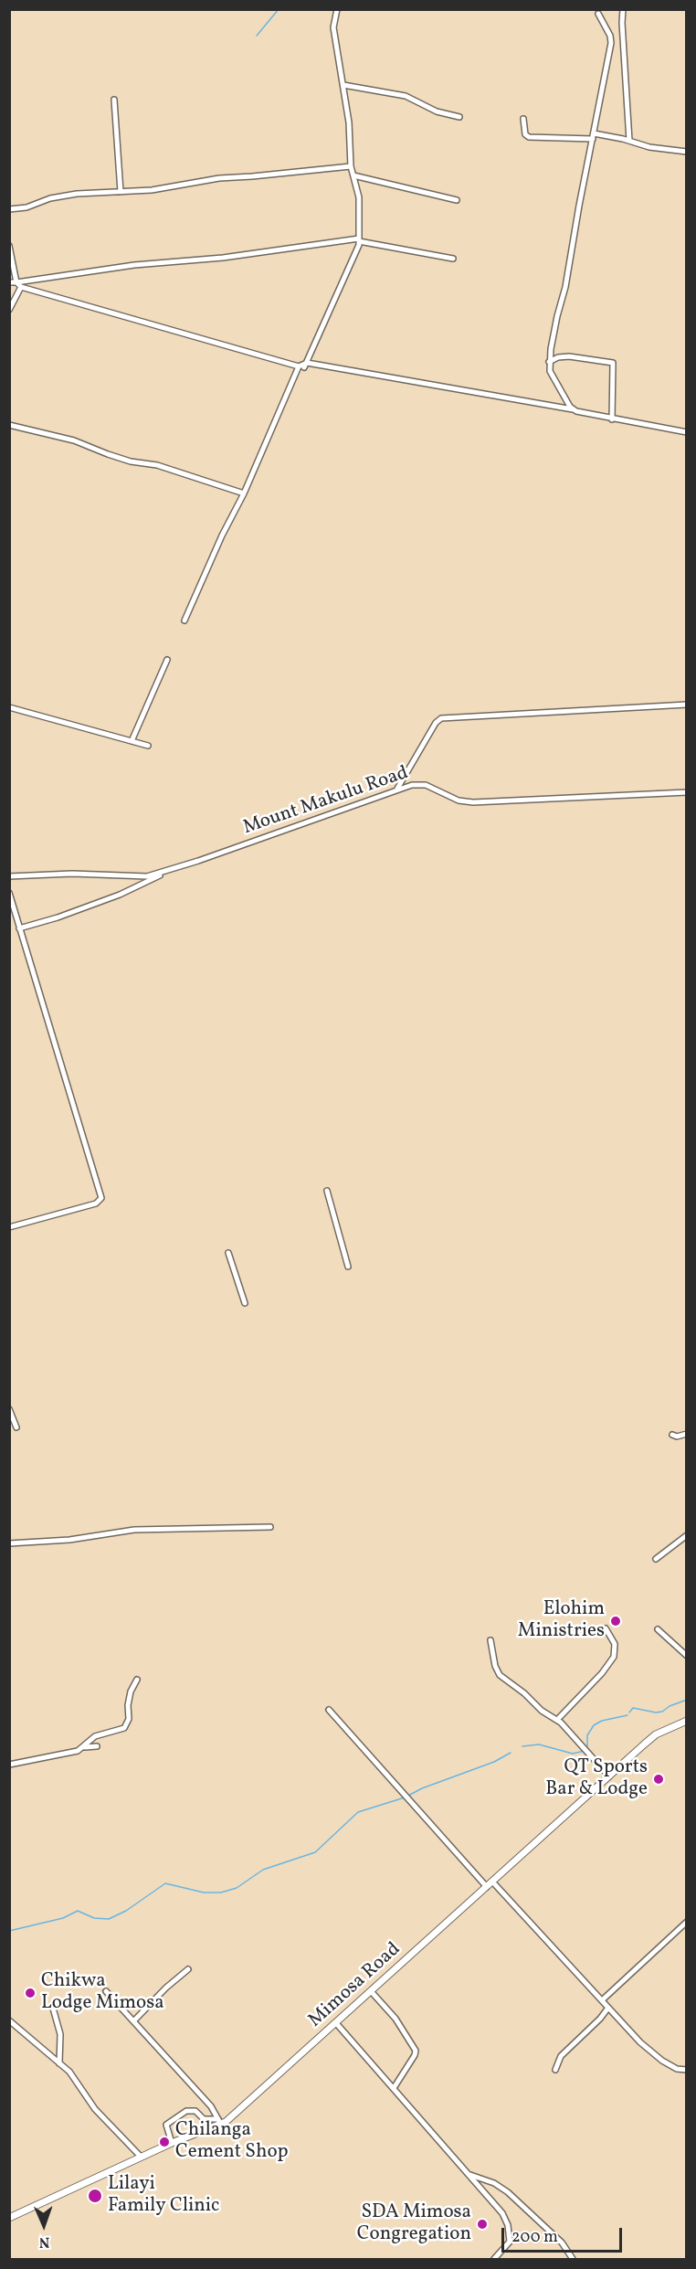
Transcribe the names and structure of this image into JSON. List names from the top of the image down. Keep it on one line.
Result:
{"streets":{"street":["Mount Makulu Road","Mimosa Road"]},"places":["Elohim Ministries","QT Sports Bar & Lodge","Chikwa Lodge Mimosa","Chilanga Cement Shop","Lilayi Family Clinic","SDA Mimosa Congregation"],"scale_bar":"200 m","north":"bottom"}
